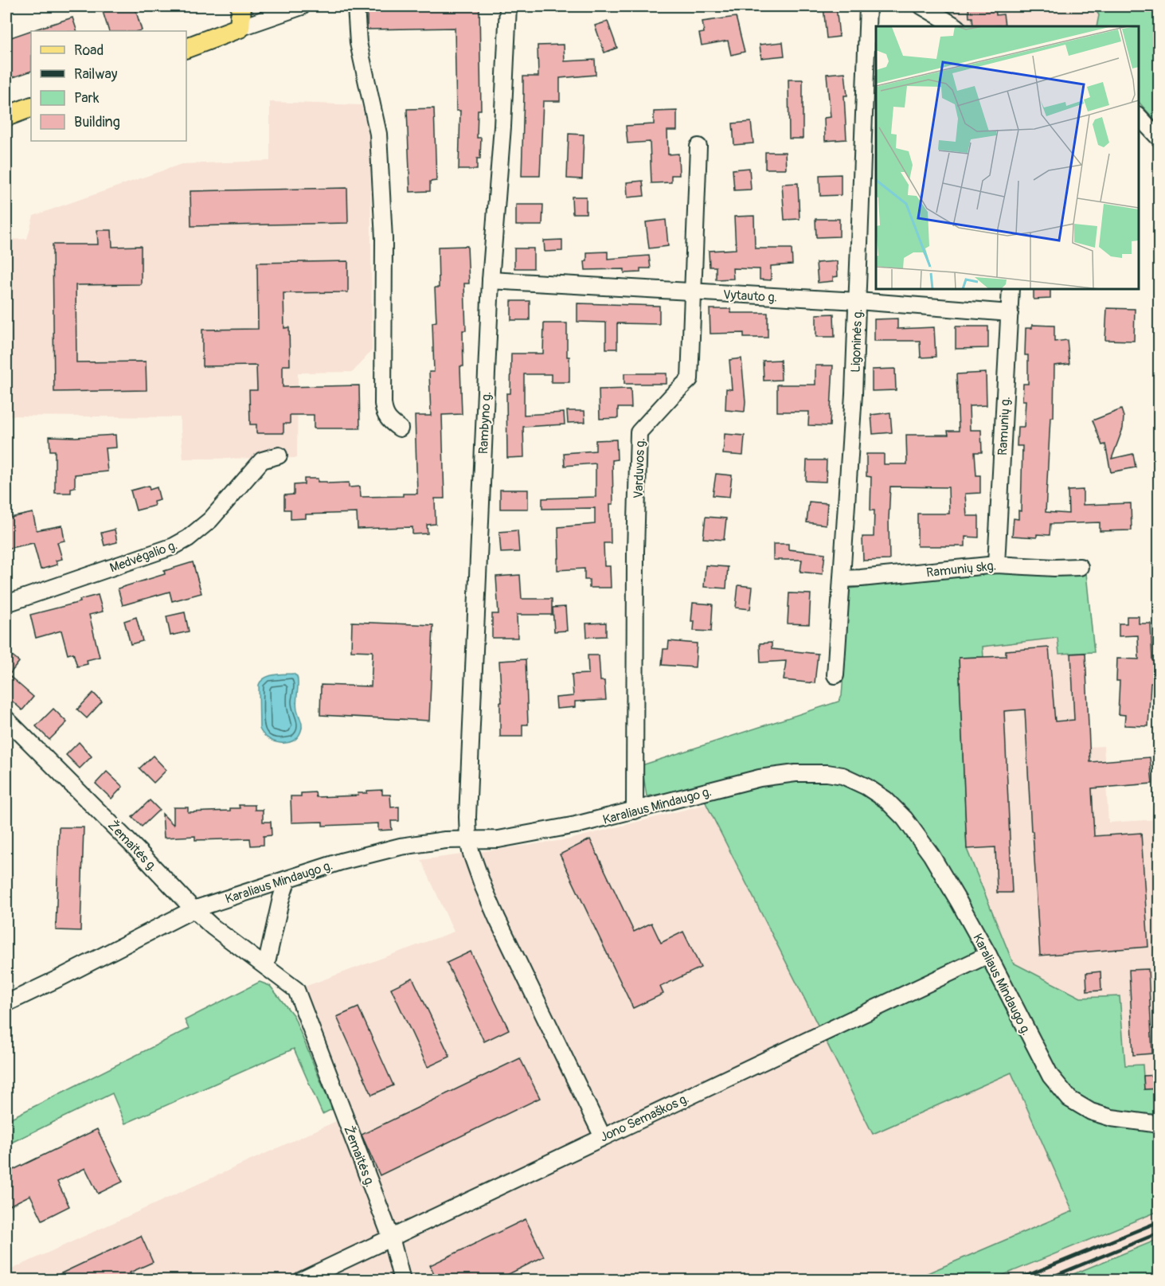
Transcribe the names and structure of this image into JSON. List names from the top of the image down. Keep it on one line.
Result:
{"streets":{"street":["Vytauto g.","Ligoninės g.","Rambyno g.","Ramunių g.","Varduvos g.","Medvėgalio g.","Ramunių skg.","Karaliaus Mindaugo g.","Žemaitės g.","Jono Semaškos g."]},"crossings":[["Vytauto g.","Ligoninės g."],["Vytauto g.","Rambyno g."],["Vytauto g.","Ramunių g."],["Vytauto g.","Varduvos g."],["Ligoninės g.","Ramunių skg."],["Rambyno g.","Karaliaus Mindaugo g."],["Rambyno g.","Jono Semaškos g."],["Ramunių g.","Ramunių skg."],["Varduvos g.","Karaliaus Mindaugo g."],["Karaliaus Mindaugo g.","Žemaitės g."],["Karaliaus Mindaugo g.","Jono Semaškos g."],["Žemaitės g.","Jono Semaškos g."]],"legend":["Road","Railway","Park","Building"]}
